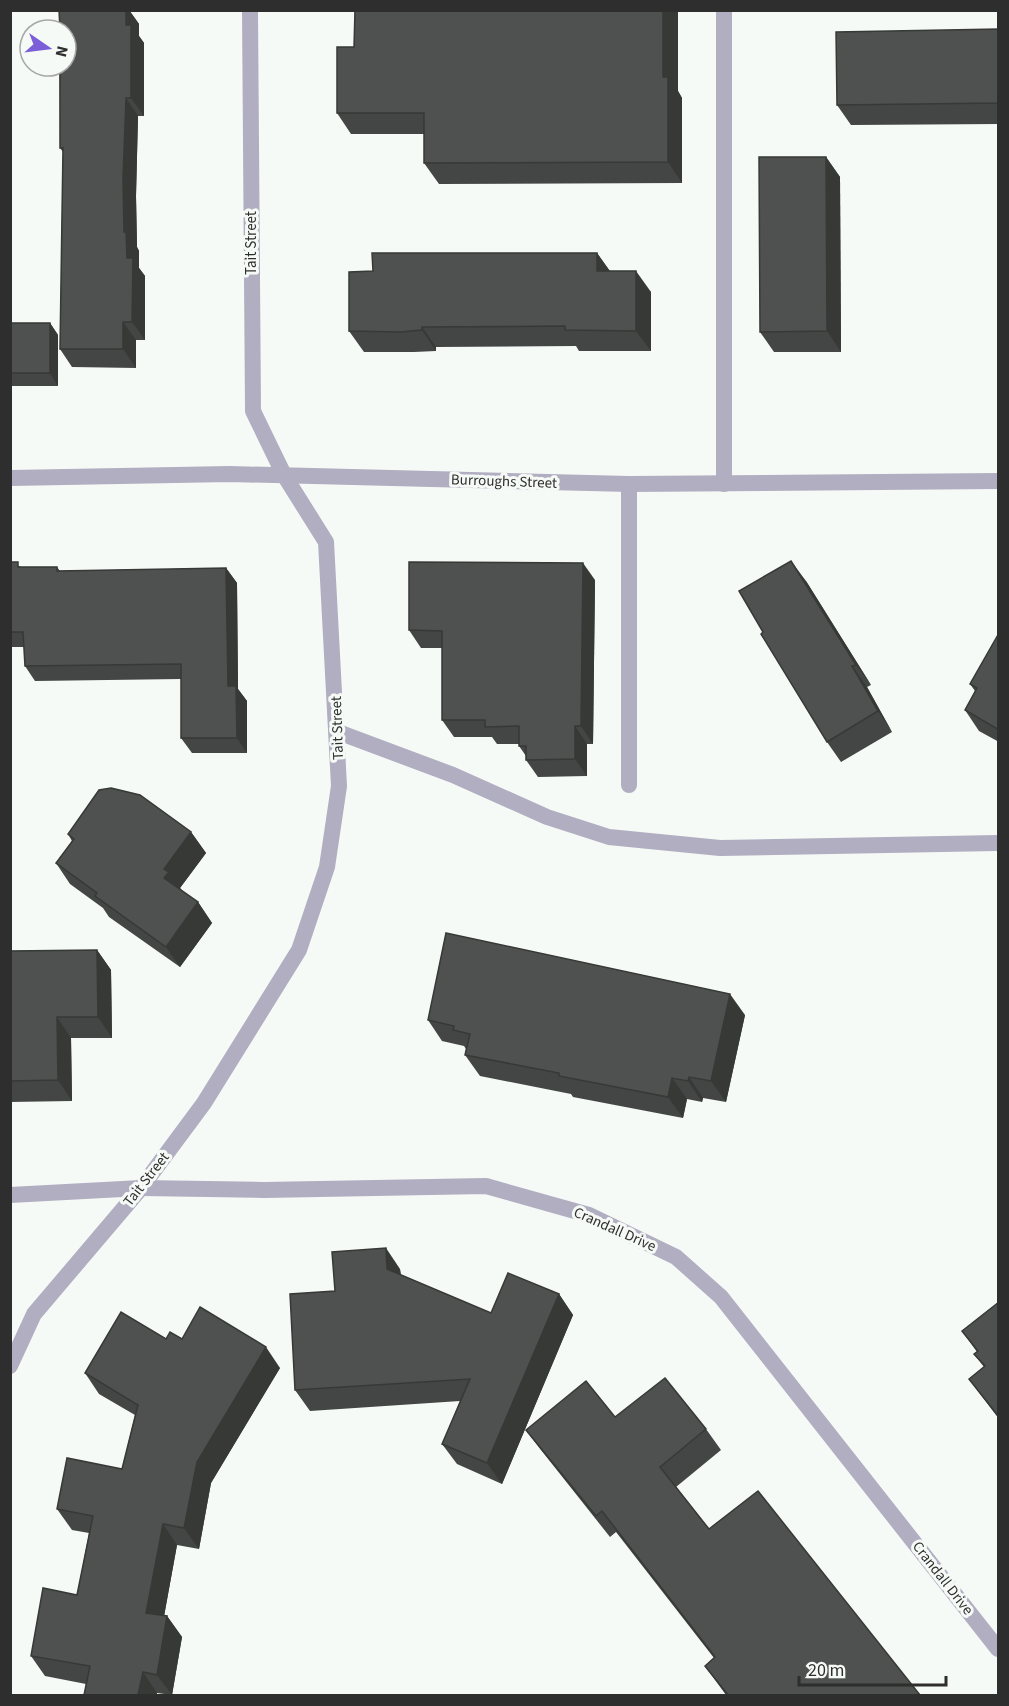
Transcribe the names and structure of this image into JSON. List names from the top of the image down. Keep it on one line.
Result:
{"streets":{"street":["Tait Street","Burroughs Street","Crandall Drive"]},"crossings":[["Tait Street","Burroughs Street"],["Tait Street","Crandall Drive"]],"scale_bar":"20 m","north":"right"}
